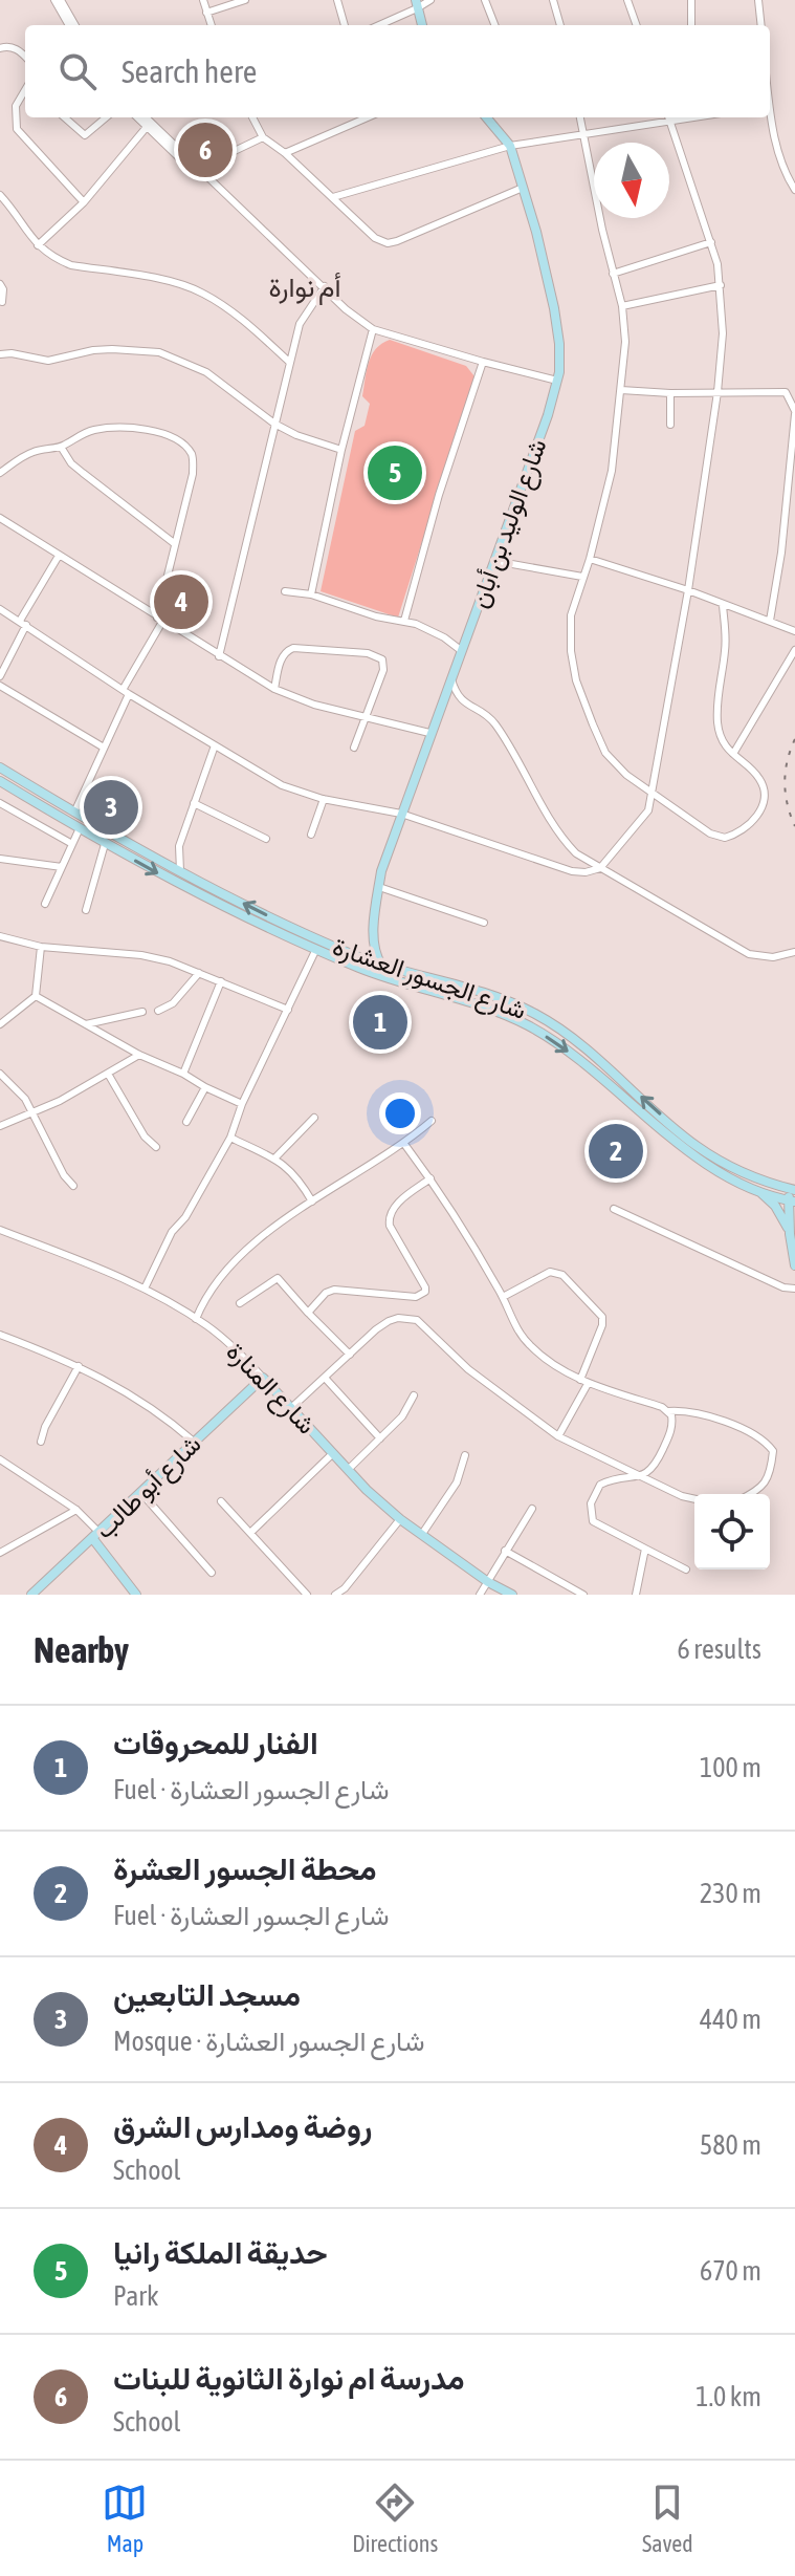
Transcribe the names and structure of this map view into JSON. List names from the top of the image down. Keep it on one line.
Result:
{"streets":{"main road":["شارع الوليد بن أبان","شارع الجسور العشارة","شارع المنارة","شارع أبو طالب"]},"crossings":[["شارع الوليد بن أبان","شارع الجسور العشارة"],["شارع المنارة","شارع أبو طالب"]],"districts":["أم نوارة"],"north":"bottom","page":{"search":"Search here","pins":["6","5","4","3","1","2"],"heading":["Nearby","6 results"],"list":[{"mark":"1","name":"الفنار للمحروقات","note":"Fuel · شارع الجسور العشارة","value":"100 m"},{"mark":"2","name":"محطة الجسور العشرة","note":"Fuel · شارع الجسور العشارة","value":"230 m"},{"mark":"3","name":"مسجد التابعين","note":"Mosque · شارع الجسور العشارة","value":"440 m"},{"mark":"4","name":"روضة ومدارس الشرق","note":"School","value":"580 m"},{"mark":"5","name":"حديقة الملكة رانيا","note":"Park","value":"670 m"},{"mark":"6","name":"مدرسة ام نوارة الثانوية للبنات","note":"School","value":"1.0 km"}],"nav":["Map","Directions","Saved"]}}
